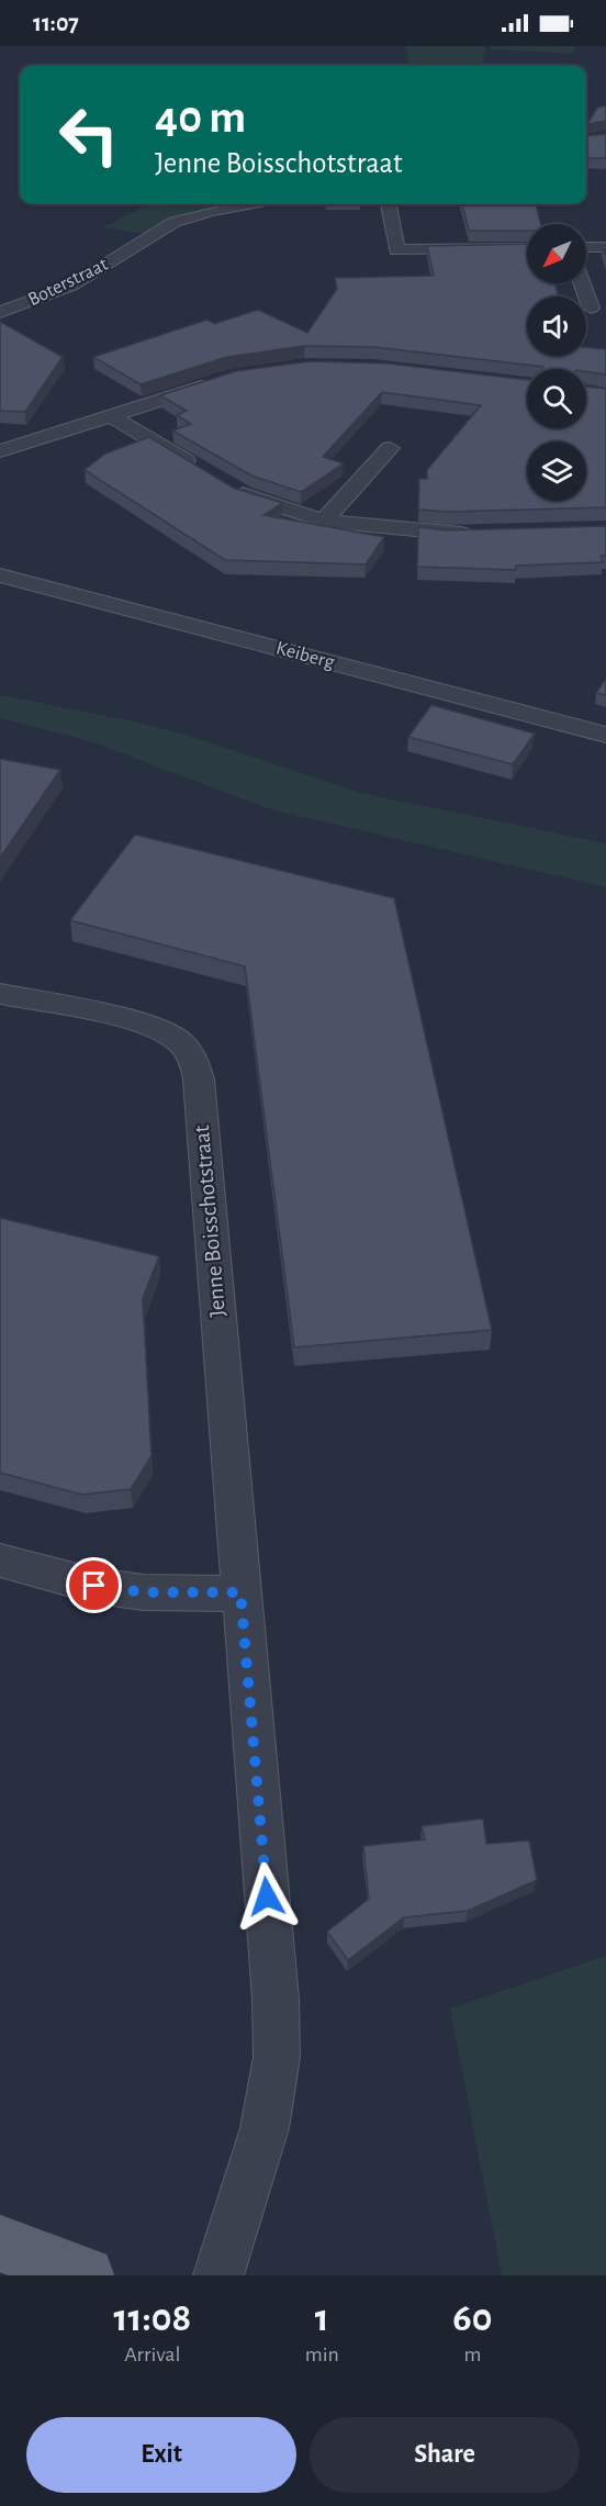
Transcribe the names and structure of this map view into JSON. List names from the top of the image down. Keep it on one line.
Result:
{"streets":{"street":["Boterstraat","Keiberg","Jenne Boisschotstraat"]},"north":"bottom left","page":{"status":"11:07","turn":["40 m","Jenne Boisschotstraat"],"eta":["11:08","Arrival","1","min","60","m"],"buttons":["Exit","Share"]}}
